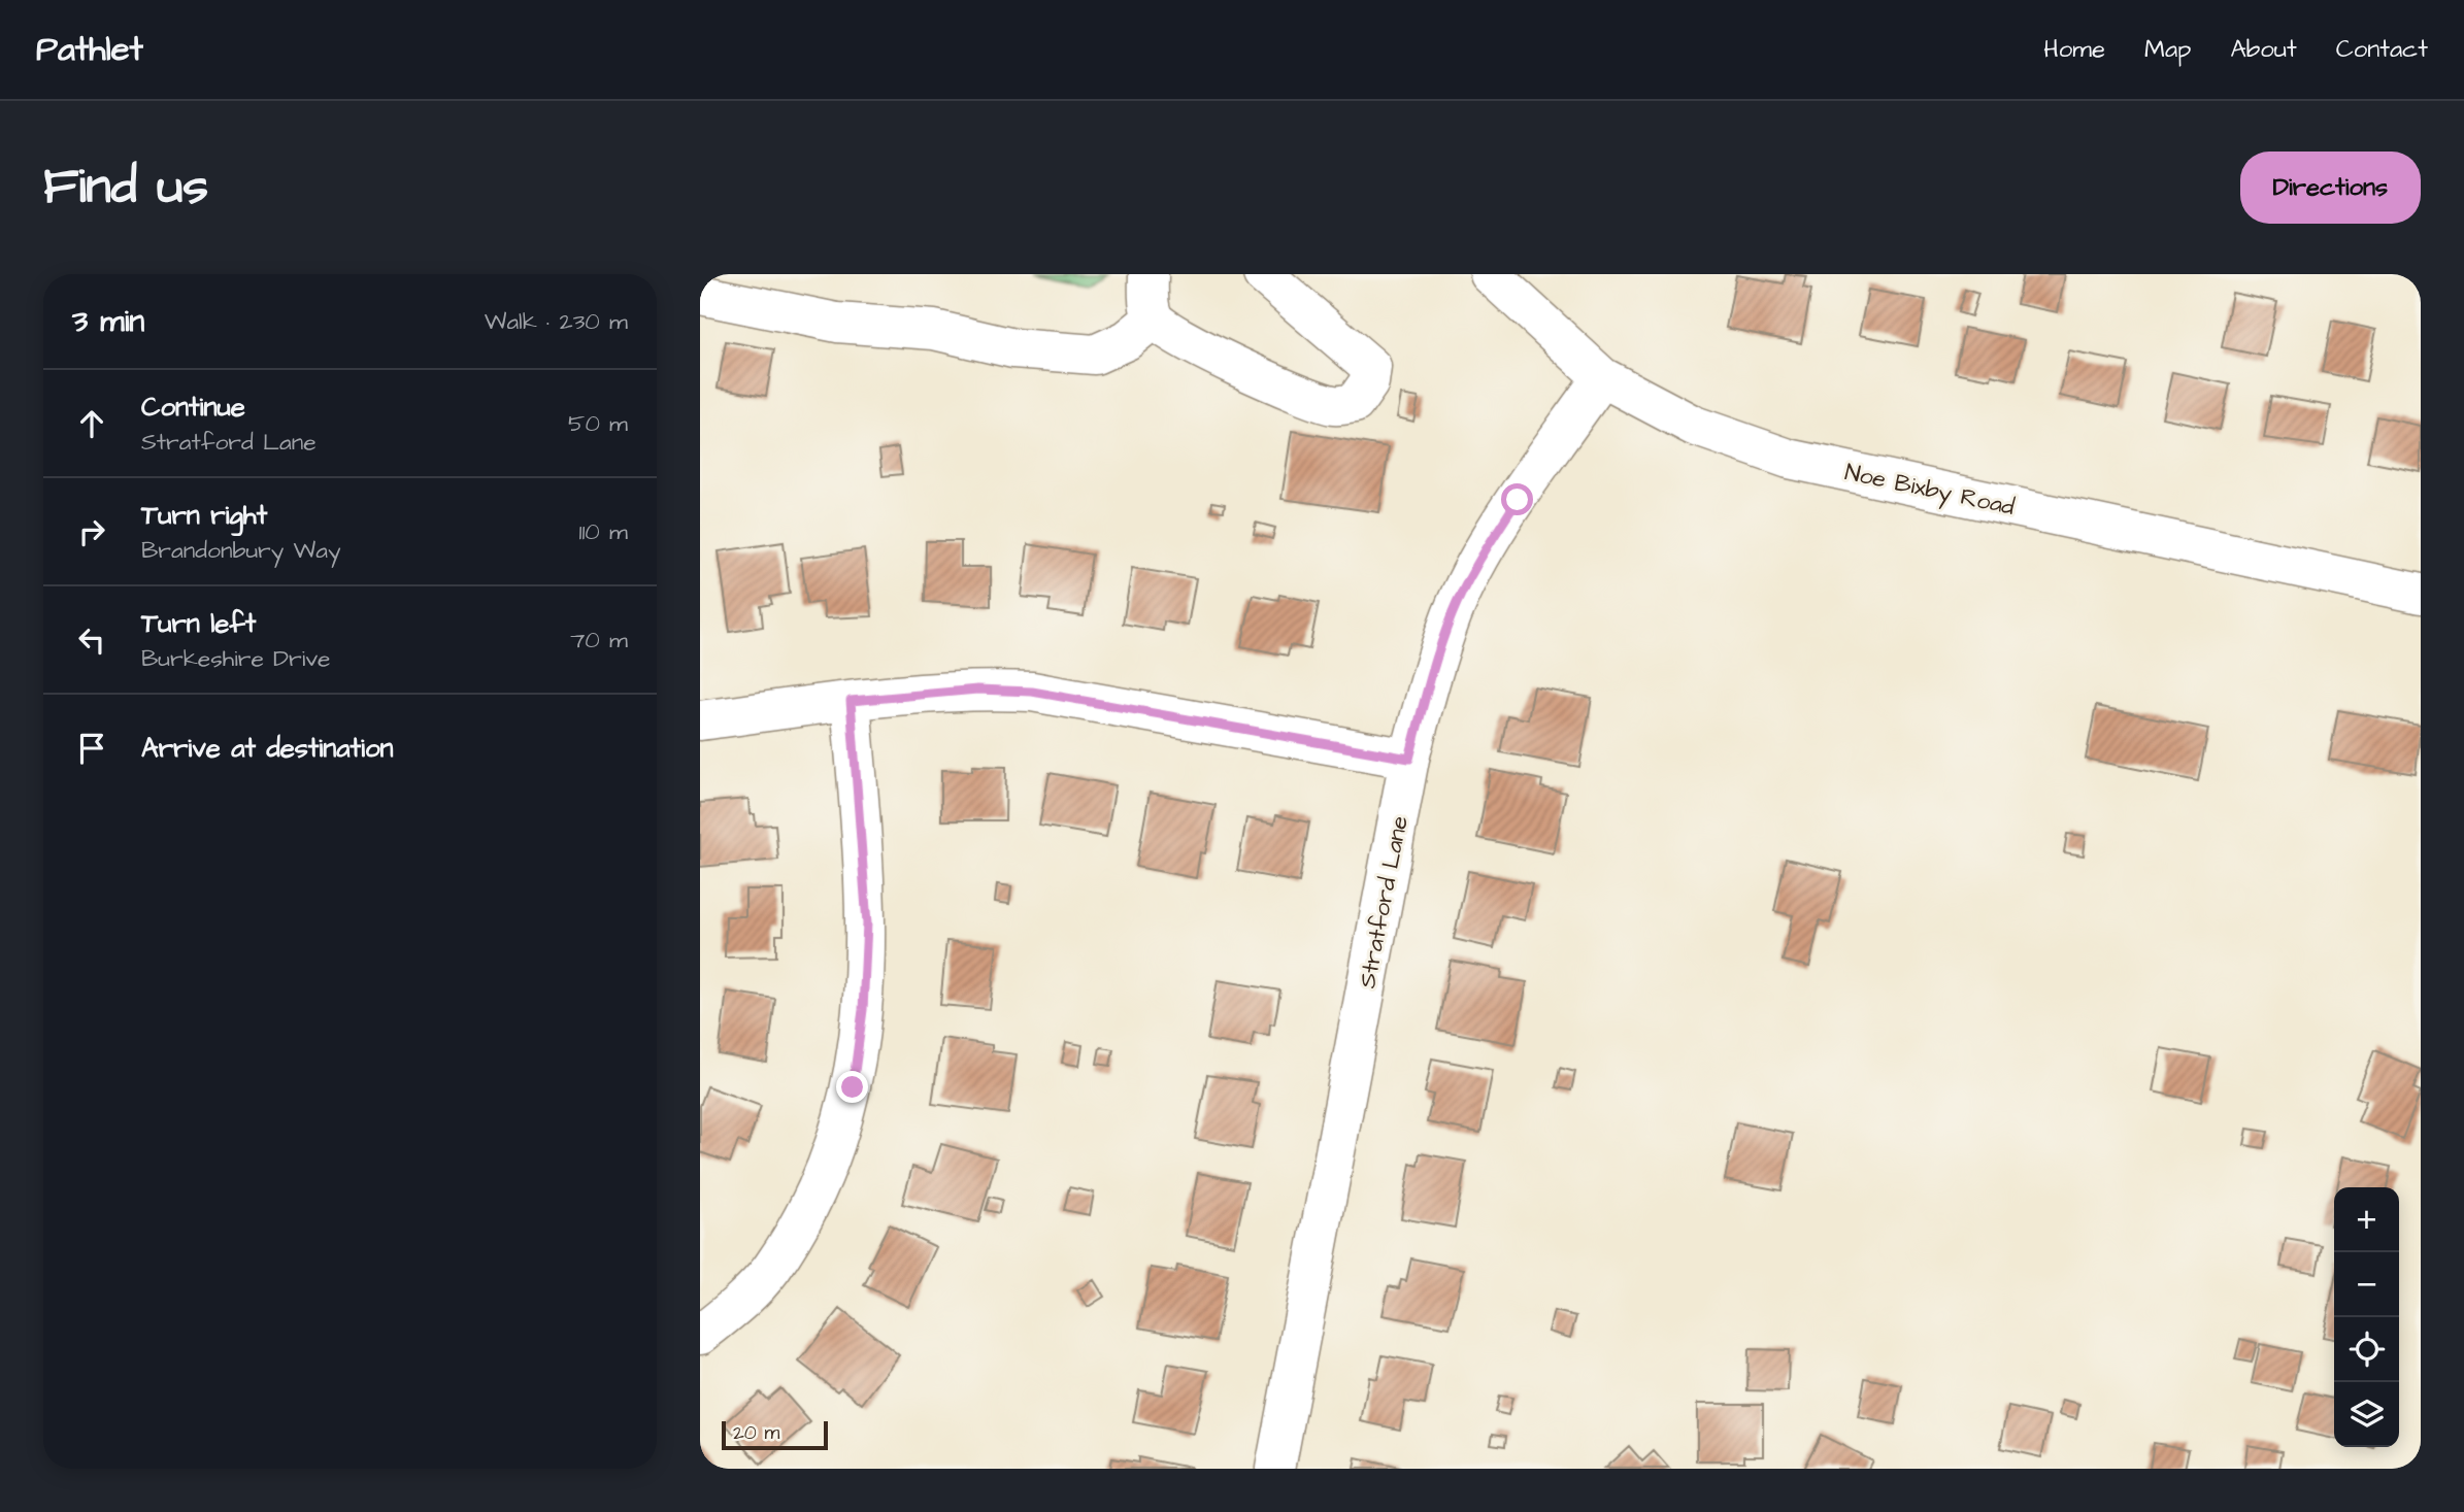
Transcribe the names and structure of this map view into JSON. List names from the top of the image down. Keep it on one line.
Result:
{"streets":{"street":["Noe Bixby Road","Stratford Lane"]},"crossings":[["Noe Bixby Road","Stratford Lane"]],"scale_bar":"20 m","page":{"header":"Pathlet","nav":["Home","Map","About","Contact"],"buttons":"Directions","title":"Find us","heading":["3 min","Walk · 230 m"],"list":[["Continue","Stratford Lane","50 m"],["Turn right","Brandonbury Way","110 m"],["Turn left","Burkeshire Drive","70 m"],"Arrive at destination"],"map_buttons":["+","−"],"scale":"20 m"}}
